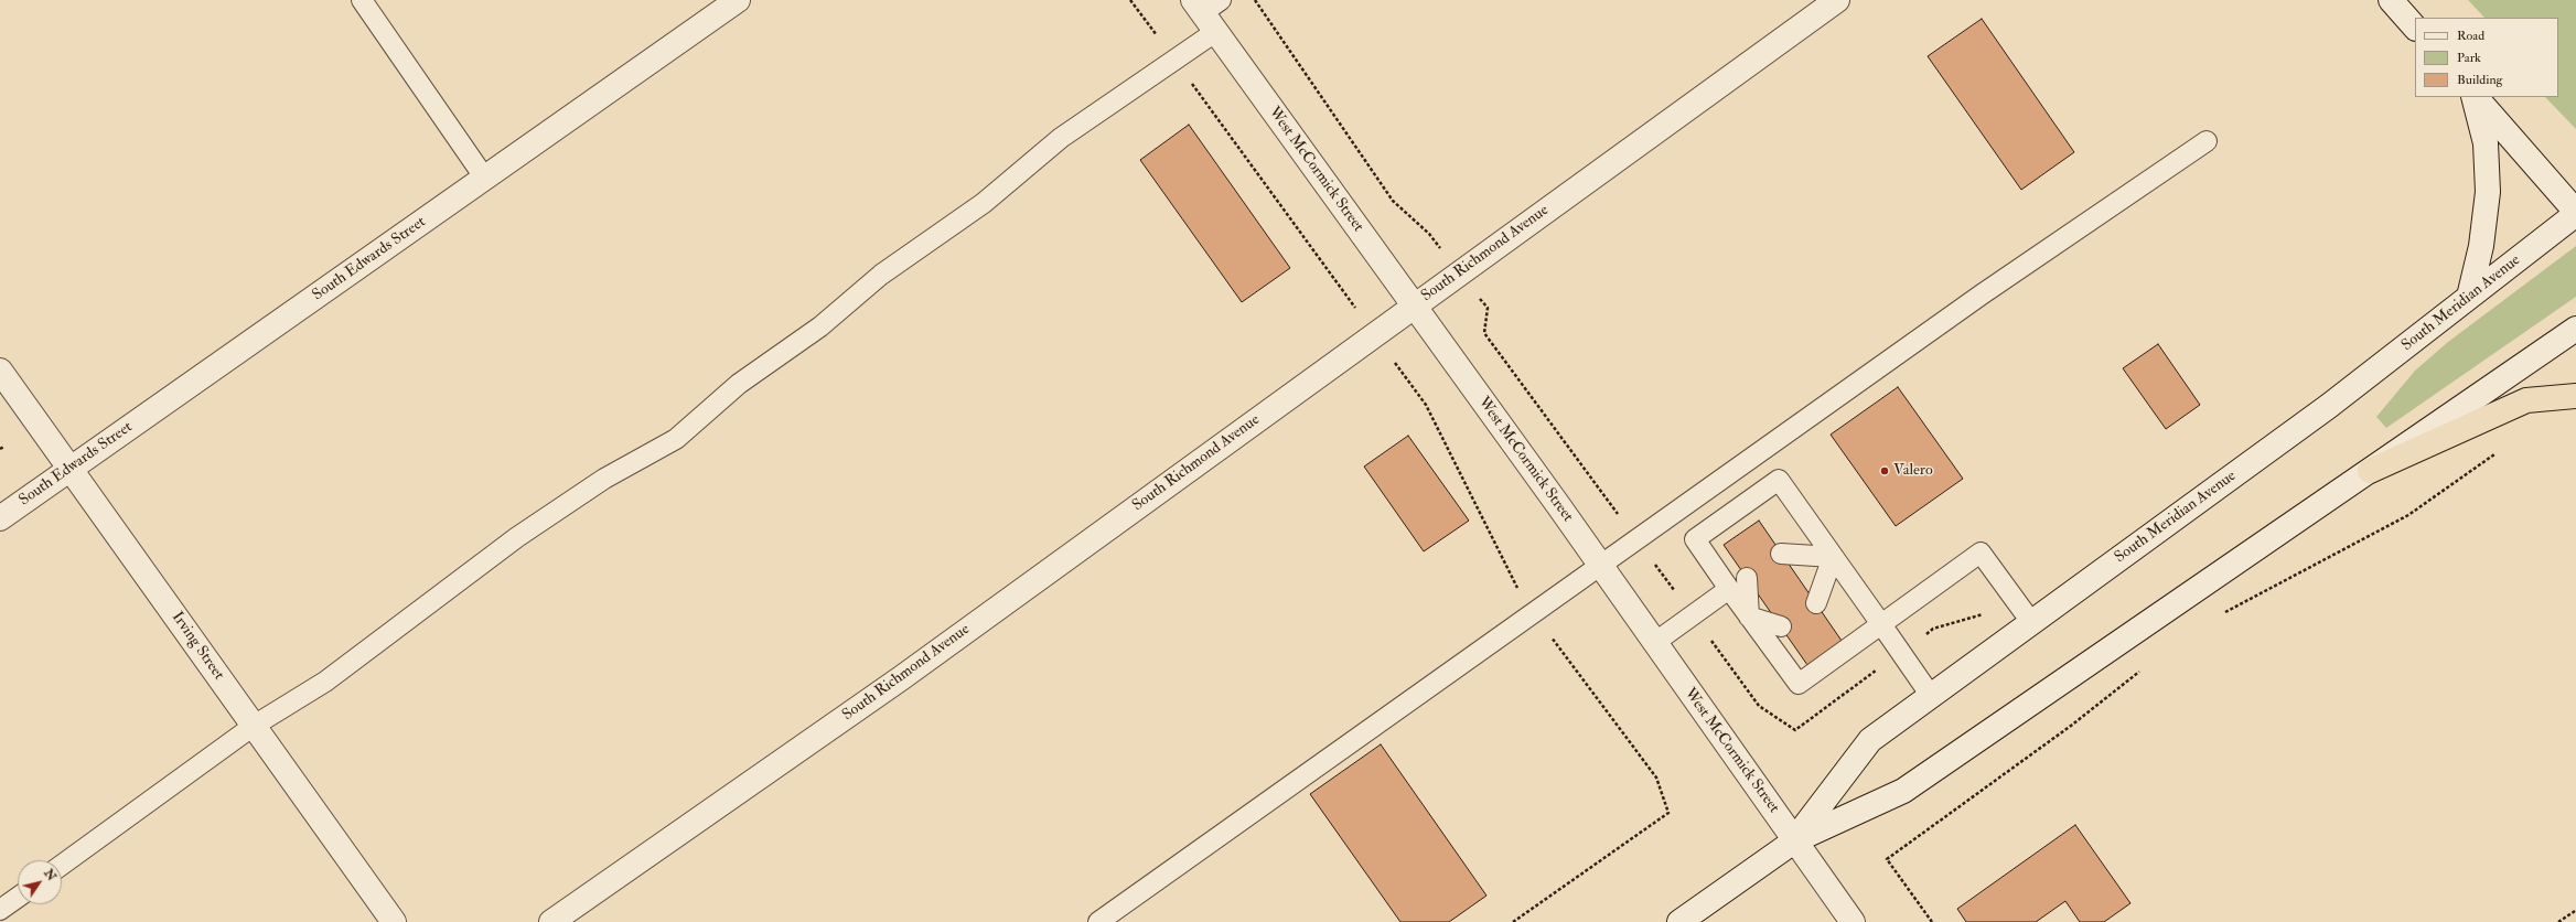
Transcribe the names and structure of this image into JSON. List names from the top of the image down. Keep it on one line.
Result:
{"streets":{"street":["West McCormick Street","South Richmond Avenue","South Edwards Street","South Meridian Avenue","Irving Street"]},"crossings":[["West McCormick Street","South Richmond Avenue"],["West McCormick Street","South Meridian Avenue"],["South Edwards Street","Irving Street"]],"places":["Valero"],"legend":["Road","Park","Building"],"north":"top right"}
